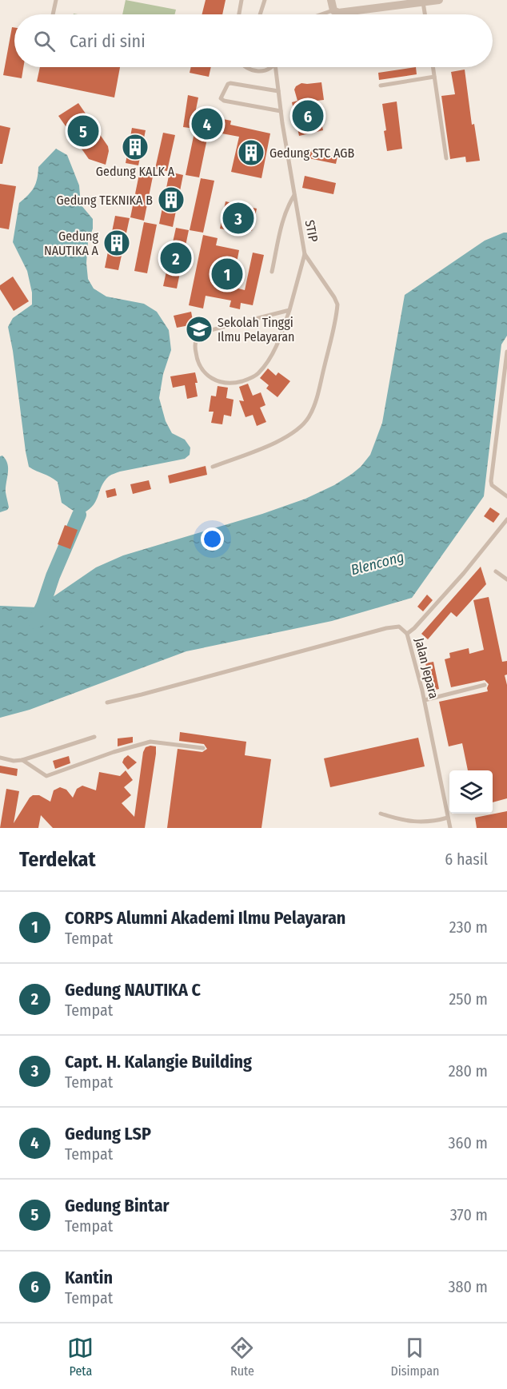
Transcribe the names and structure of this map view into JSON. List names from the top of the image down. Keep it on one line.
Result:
{"streets":{"lane":["STIP","Jalan Jepara"]},"water":["Blencong"],"places":{"building":["Gedung KALK A","Gedung STC AGB","Gedung TEKNIKA B","Gedung NAUTIKA A"],"school or university":["Sekolah Tinggi Ilmu Pelayaran"]},"page":{"search":"Cari di sini","pins":["6","4","5","3","2","1"],"heading":["Terdekat","6 hasil"],"list":[{"mark":"1","name":"CORPS Alumni Akademi Ilmu Pelayaran","note":"Tempat","value":"230 m"},{"mark":"2","name":"Gedung NAUTIKA C","note":"Tempat","value":"250 m"},{"mark":"3","name":"Capt. H. Kalangie Building","note":"Tempat","value":"280 m"},{"mark":"4","name":"Gedung LSP","note":"Tempat","value":"360 m"},{"mark":"5","name":"Gedung Bintar","note":"Tempat","value":"370 m"},{"mark":"6","name":"Kantin","note":"Tempat","value":"380 m"}],"nav":["Peta","Rute","Disimpan"]}}
